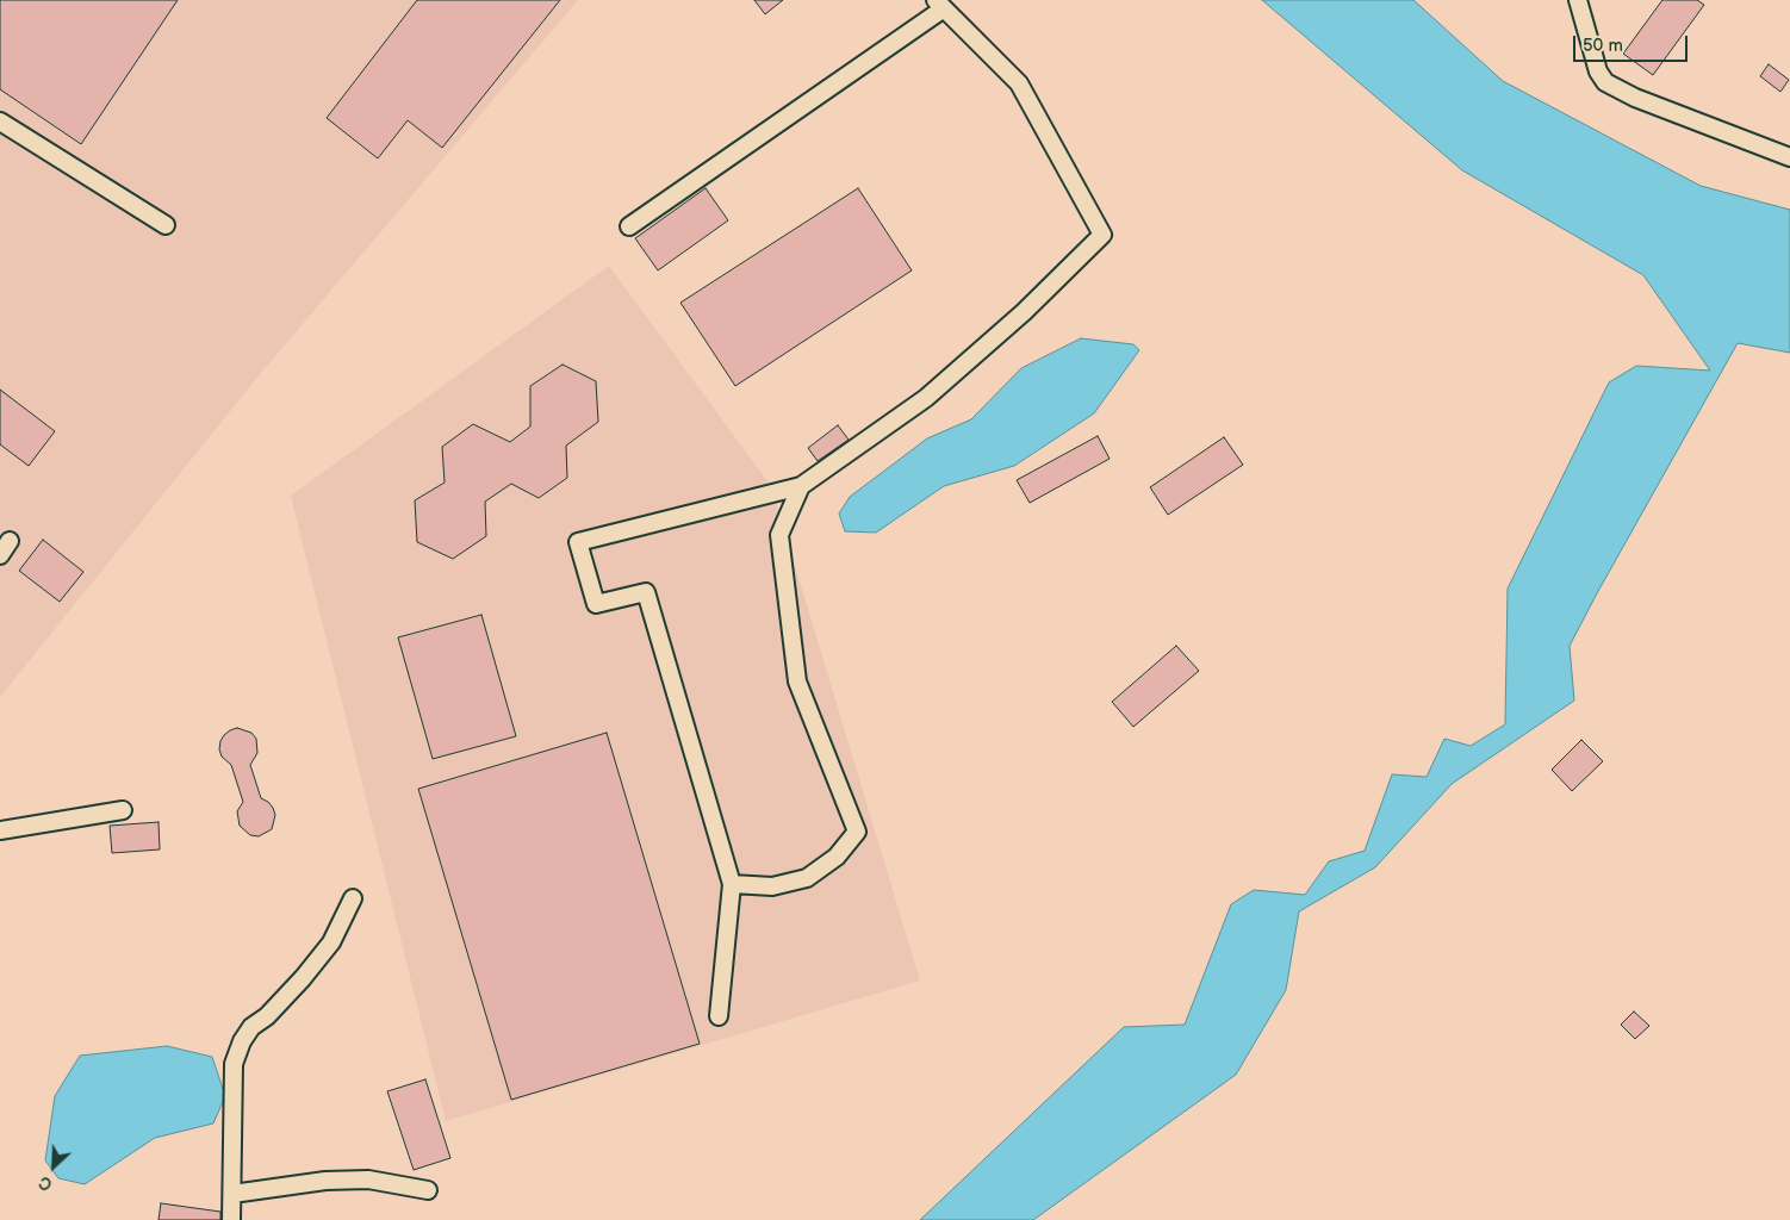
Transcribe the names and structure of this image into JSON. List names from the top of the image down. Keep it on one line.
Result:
{"scale_bar":"50 m","north":"bottom left"}
